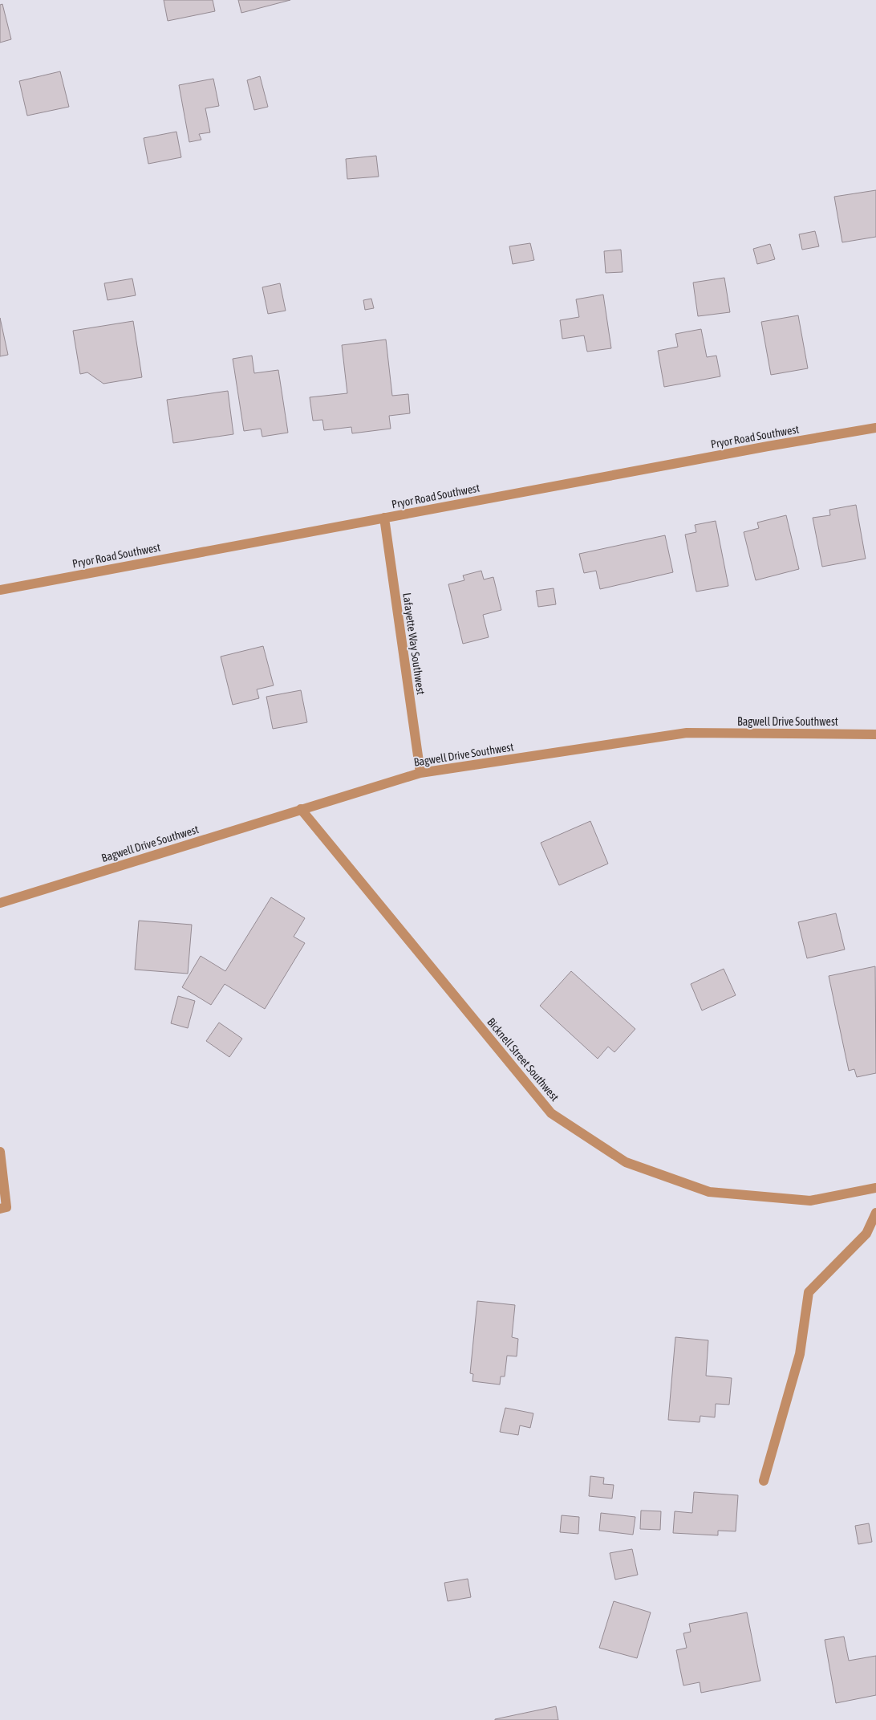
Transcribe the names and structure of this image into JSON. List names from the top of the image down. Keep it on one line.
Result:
{"streets":{"street":["Pryor Road Southwest","Lafayette Way Southwest","Bagwell Drive Southwest","Bicknell Street Southwest"]},"crossings":[["Pryor Road Southwest","Lafayette Way Southwest"],["Lafayette Way Southwest","Bagwell Drive Southwest"],["Bagwell Drive Southwest","Bicknell Street Southwest"]]}
